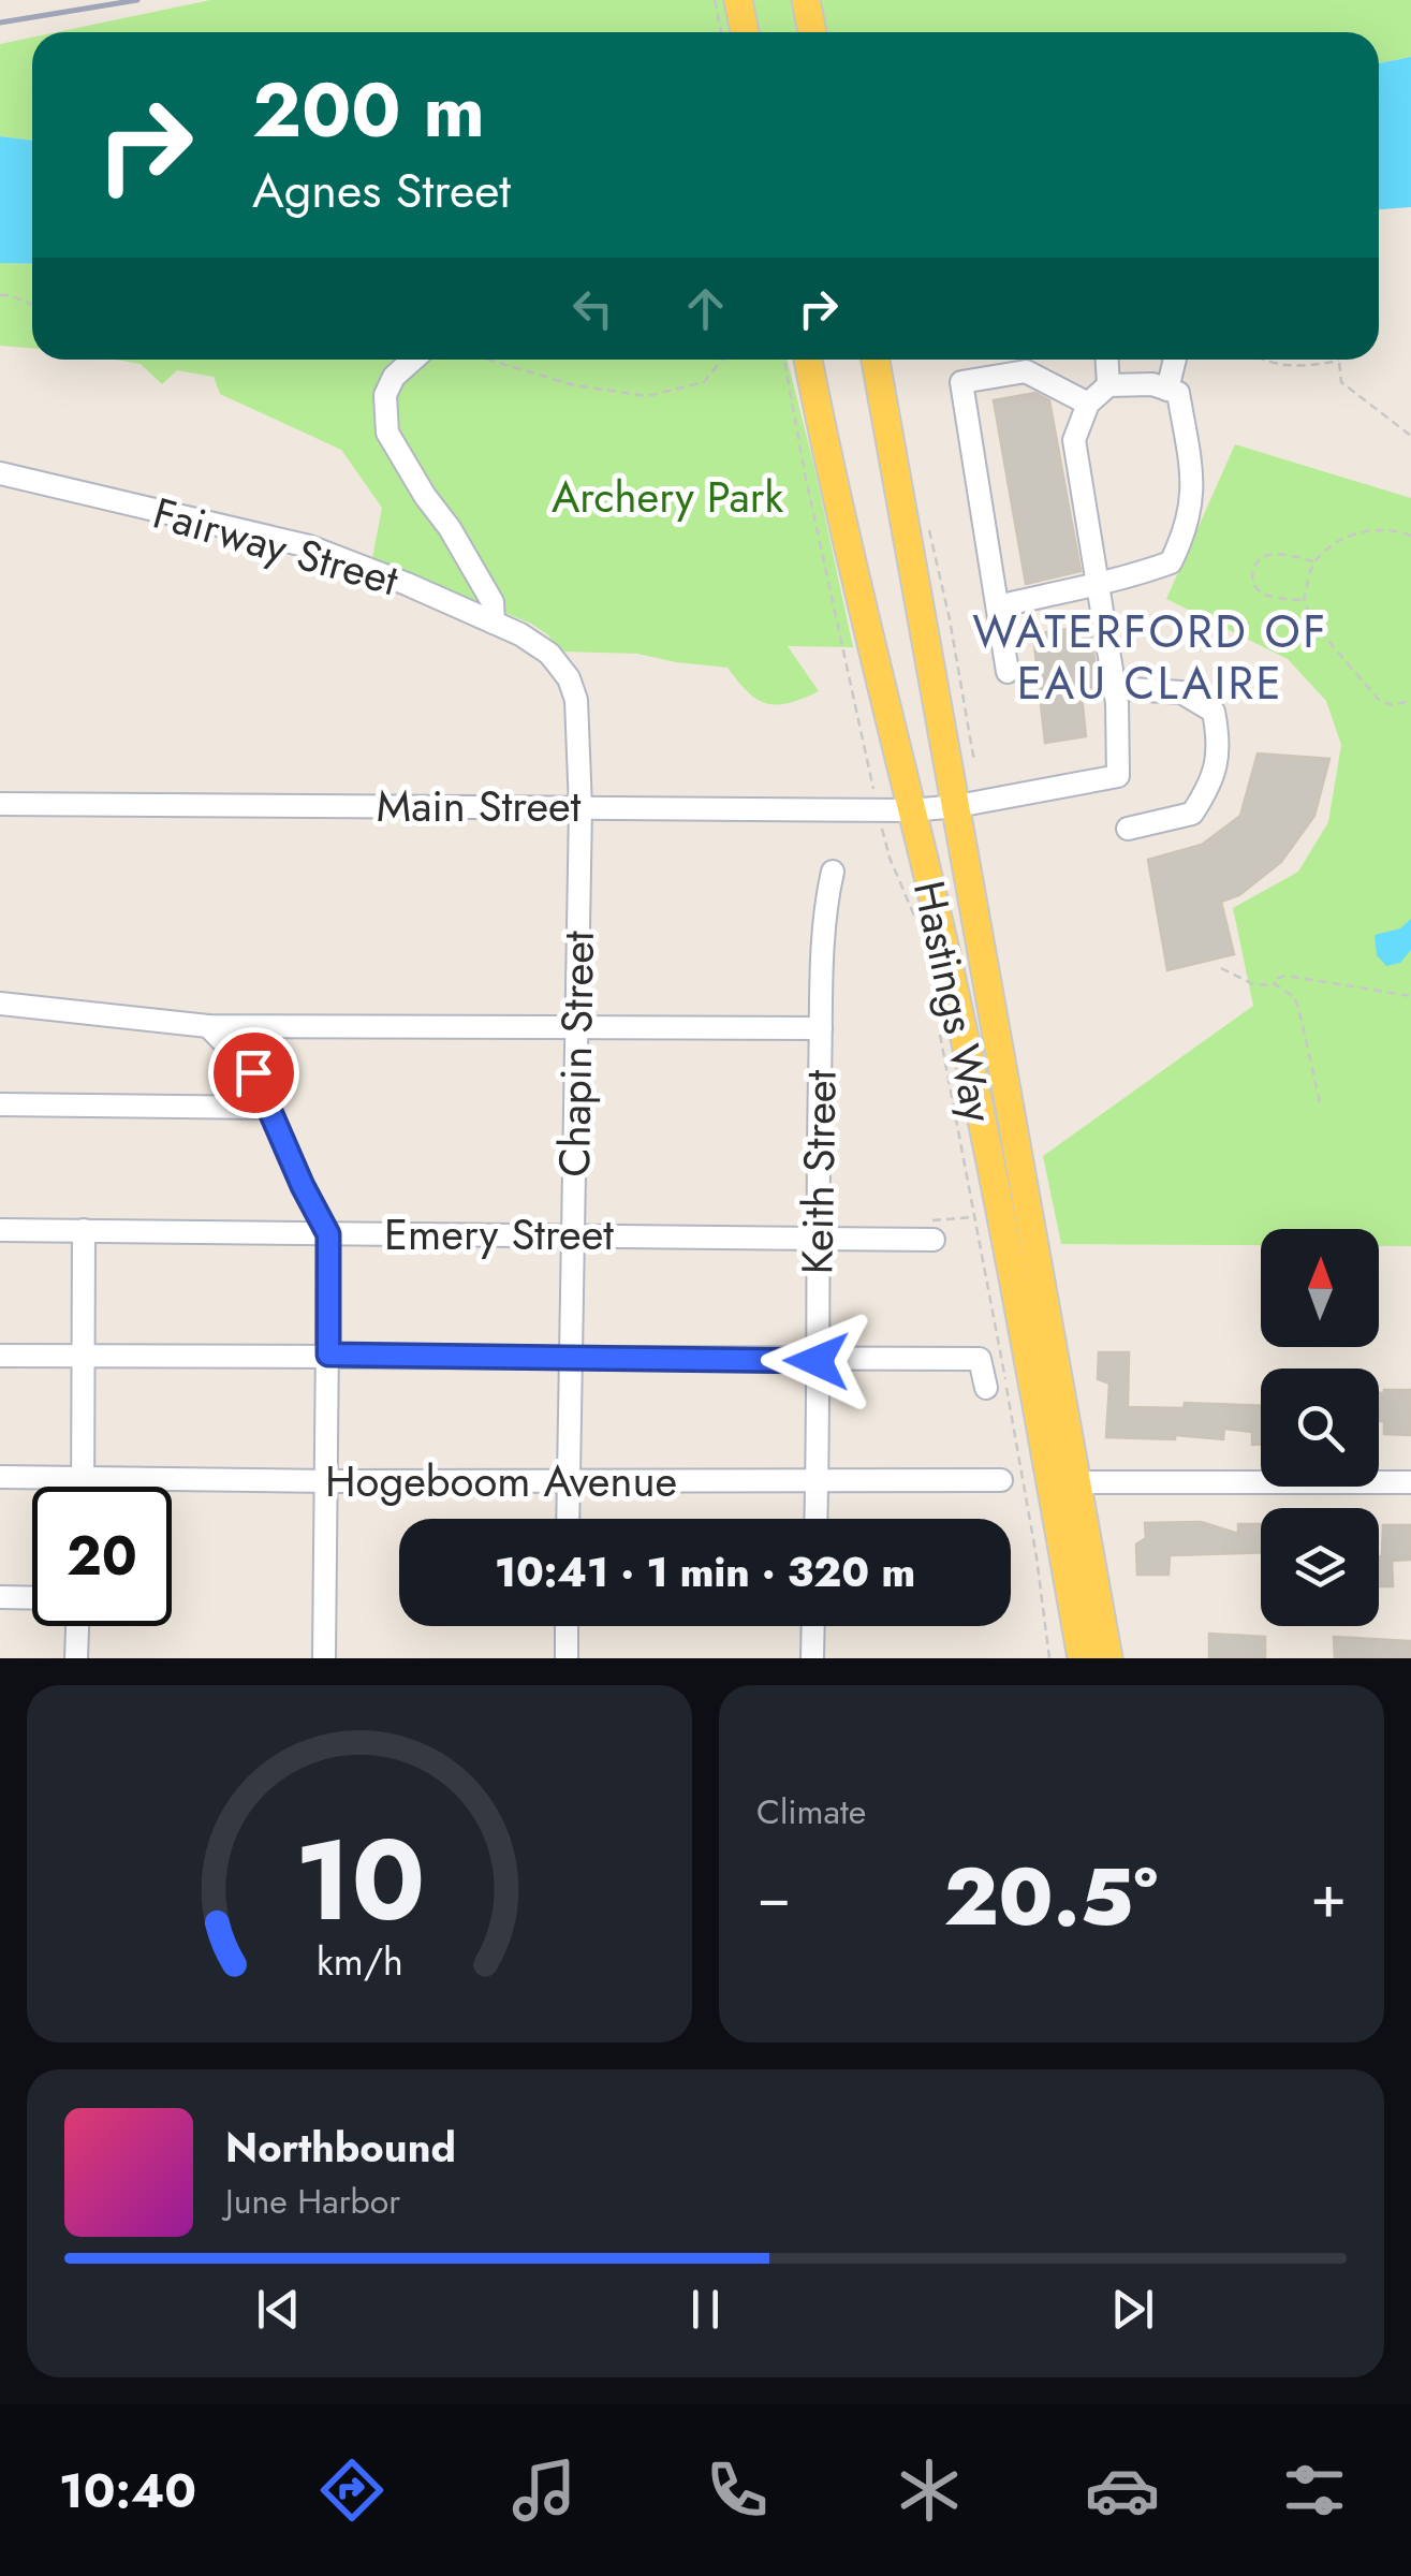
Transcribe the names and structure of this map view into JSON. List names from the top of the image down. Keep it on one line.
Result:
{"streets":{"main road":["Hastings Way"],"street":["Fairway Street","Main Street","Chapin Street","Keith Street","Emery Street","Hogeboom Avenue"]},"crossings":[["Fairway Street","Chapin Street"],["Main Street","Hastings Way"],["Main Street","Chapin Street"],["Chapin Street","Emery Street"],["Chapin Street","Hogeboom Avenue"],["Keith Street","Emery Street"],["Keith Street","Hogeboom Avenue"]],"districts":["WATERFORD OF EAU CLAIRE"],"parks":["Archery Park"],"north":"top","page":{"turn":["200 m","Agnes Street"],"limit":"20","trip":"10:41 · 1 min · 320 m","tile":"Climate","heat":["−","20.5°","+"],"song":["Northbound","June Harbor"],"tabs":"10:40","gauge":["10","km/h"]}}
